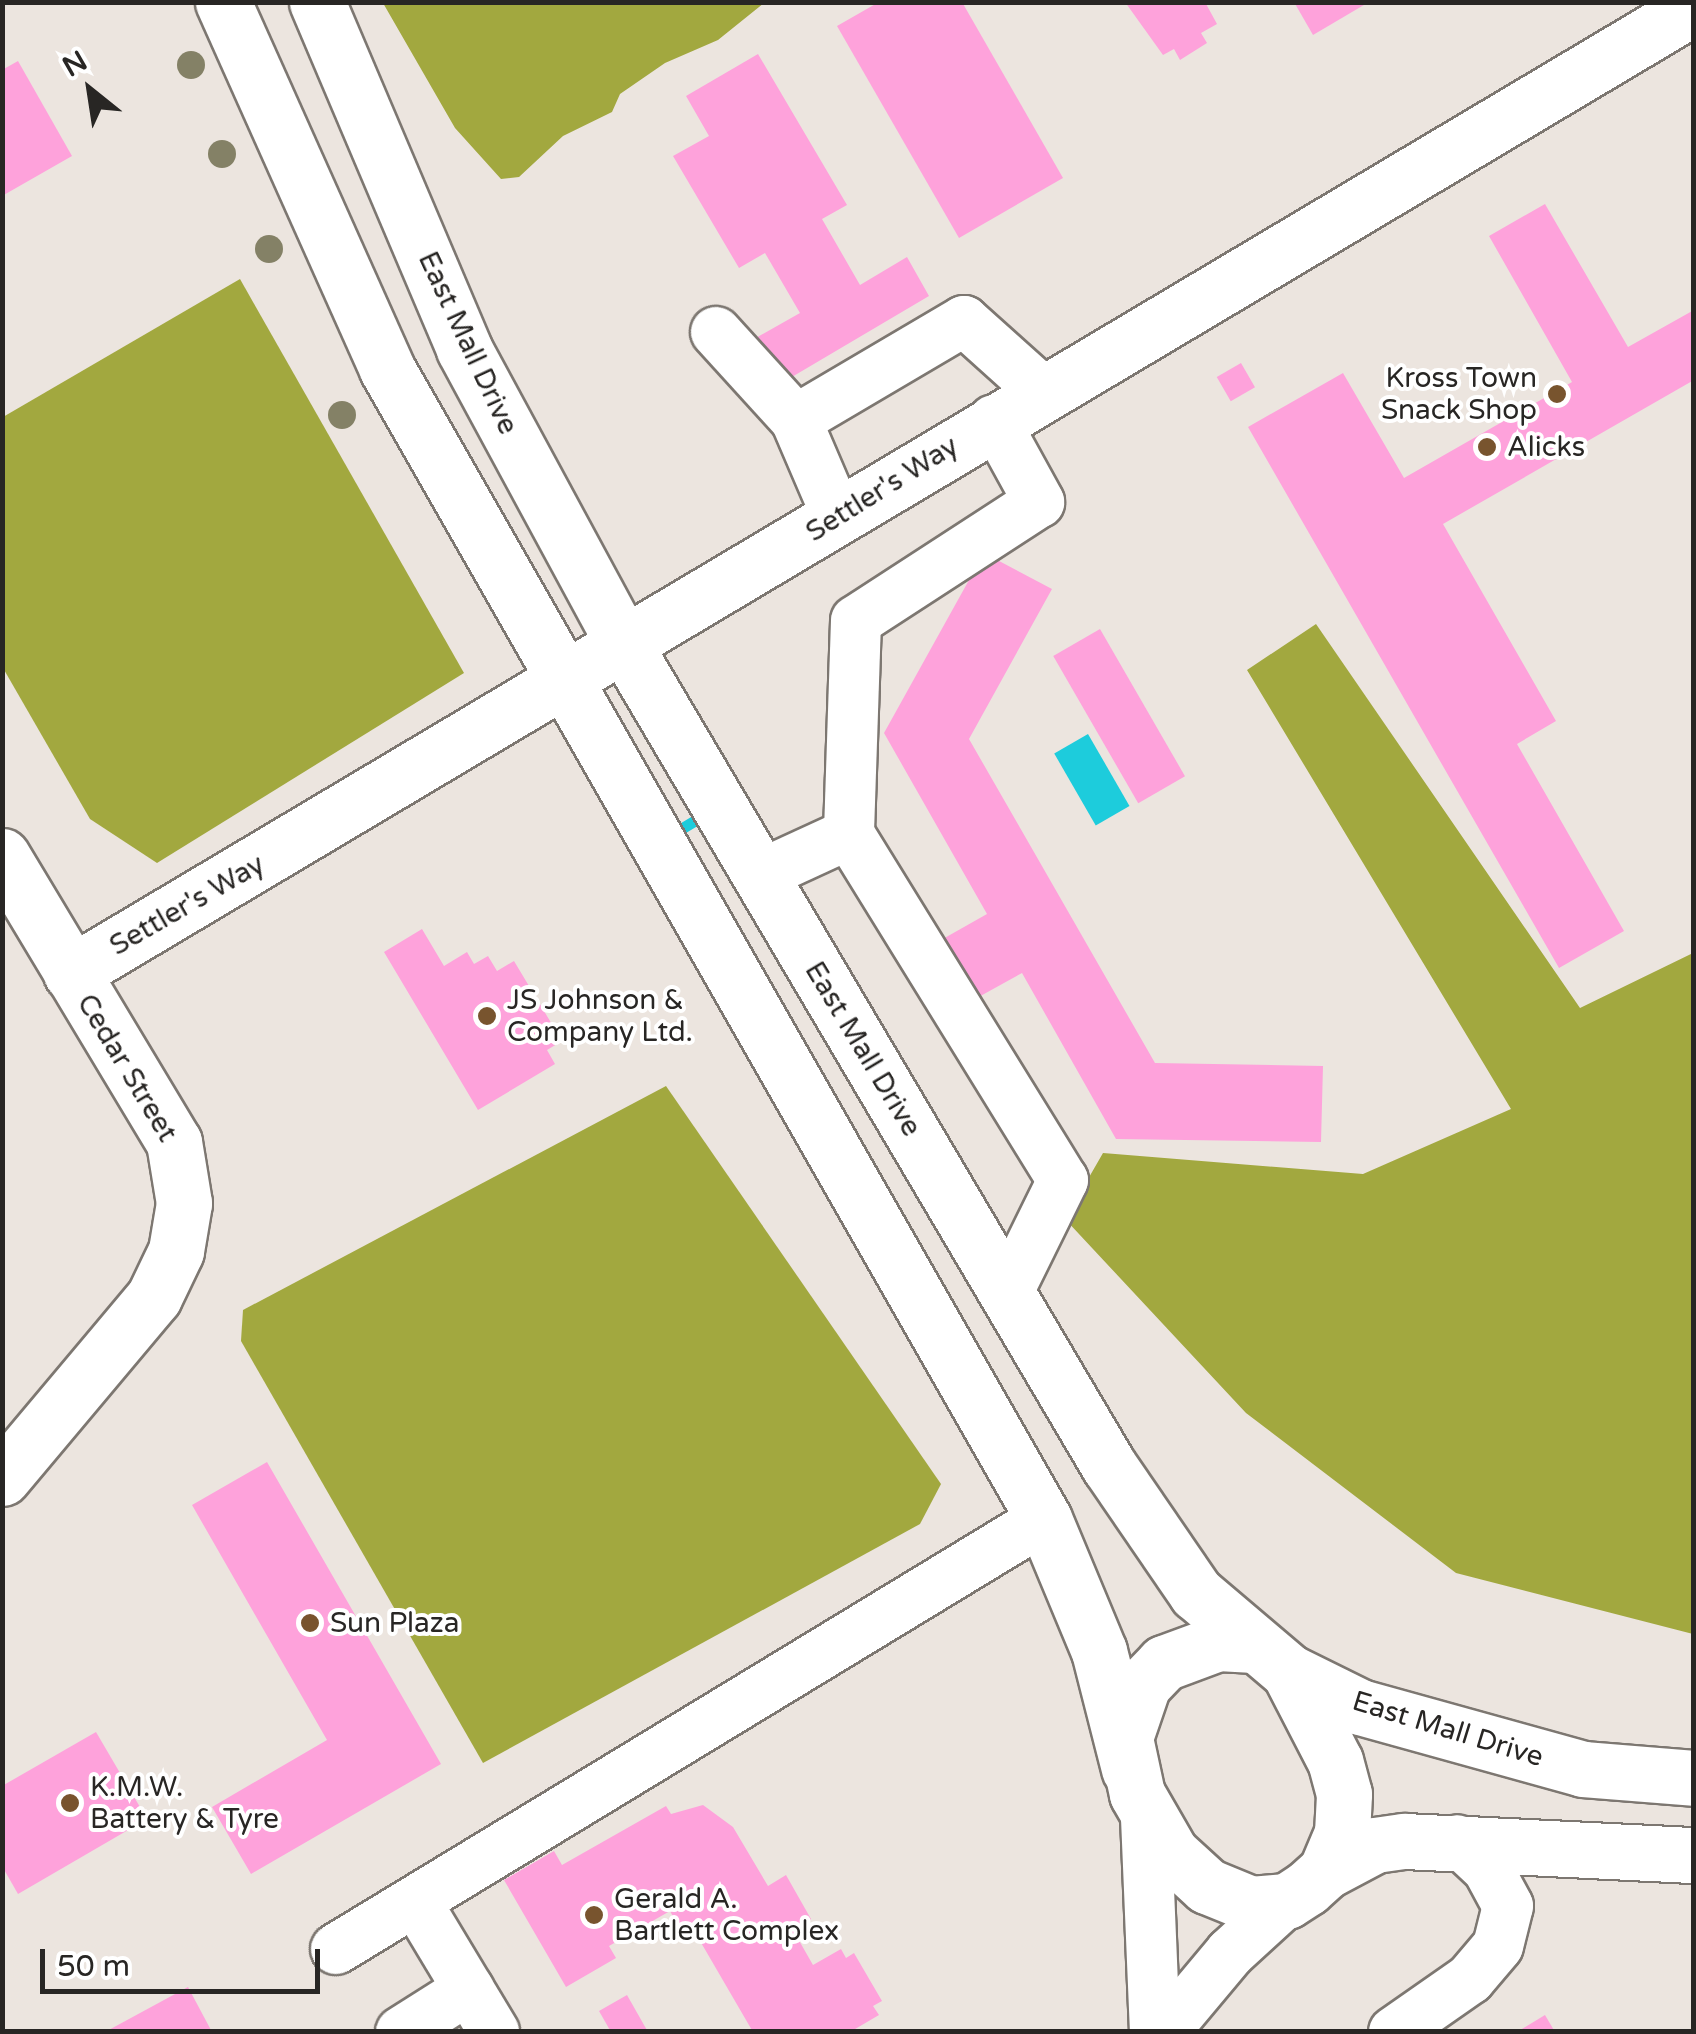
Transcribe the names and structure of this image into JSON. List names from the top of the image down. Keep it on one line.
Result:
{"streets":{"main road":["East Mall Drive","Settler's Way","Cedar Street"]},"crossings":[["East Mall Drive","Settler's Way"],["Settler's Way","Cedar Street"]],"places":["Kross Town Snack Shop","Alicks","JS Johnson & Company Ltd.","Sun Plaza","K.M.W. Battery & Tyre","Gerald A. Bartlett Complex"],"scale_bar":"50 m","north":"top left"}
